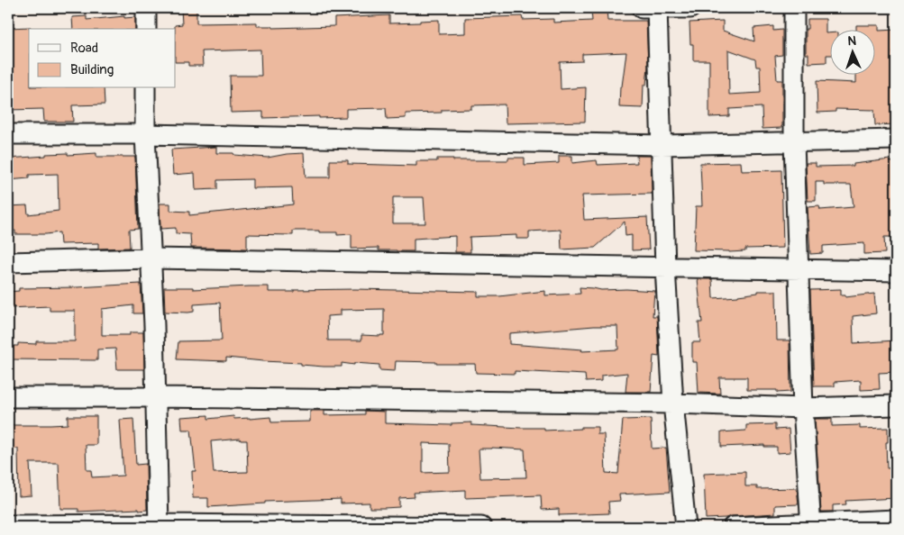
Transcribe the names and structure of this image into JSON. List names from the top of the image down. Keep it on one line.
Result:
{"legend":["Road","Building"],"north":"top"}
